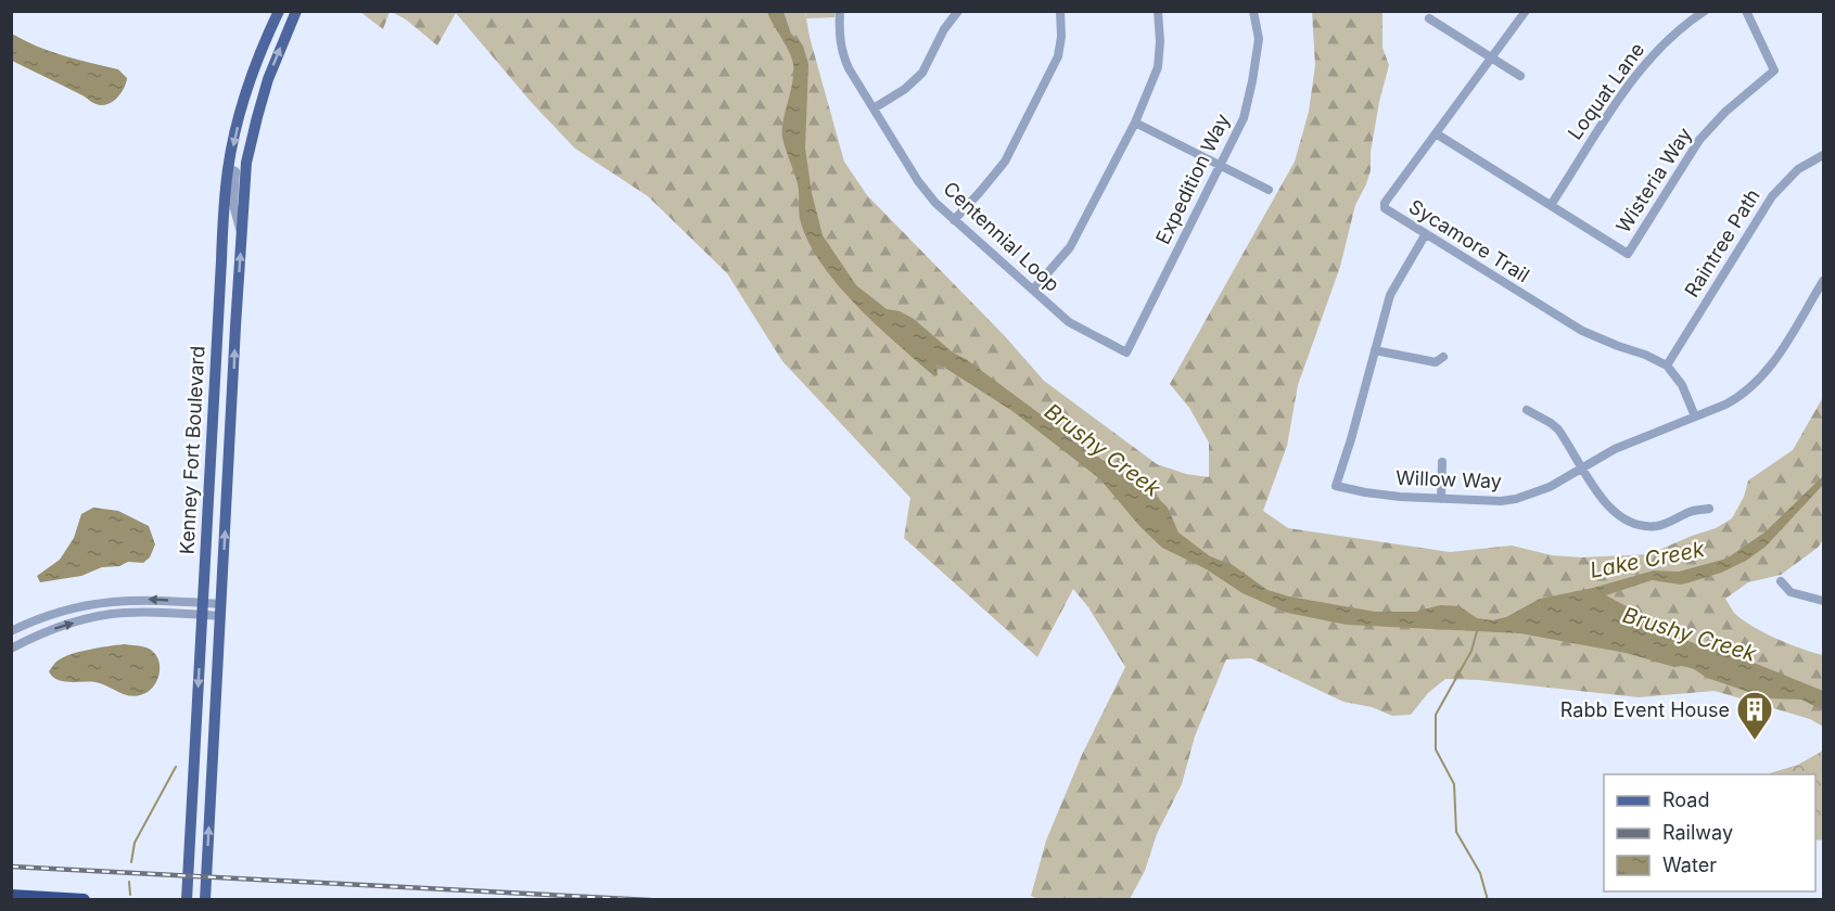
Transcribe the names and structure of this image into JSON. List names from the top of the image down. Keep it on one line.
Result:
{"streets":{"main road":["Kenney Fort Boulevard"],"street":["Loquat Lane","Expedition Way","Wisteria Way","Centennial Loop","Sycamore Trail","Raintree Path","Willow Way"]},"crossings":[["Loquat Lane","Wisteria Way"],["Expedition Way","Centennial Loop"],["Wisteria Way","Sycamore Trail"],["Sycamore Trail","Raintree Path"],["Sycamore Trail","Willow Way"]],"water":["Brushy Creek","Lake Creek"],"places":{"building":["Rabb Event House"]},"legend":["Road","Railway","Water"]}
